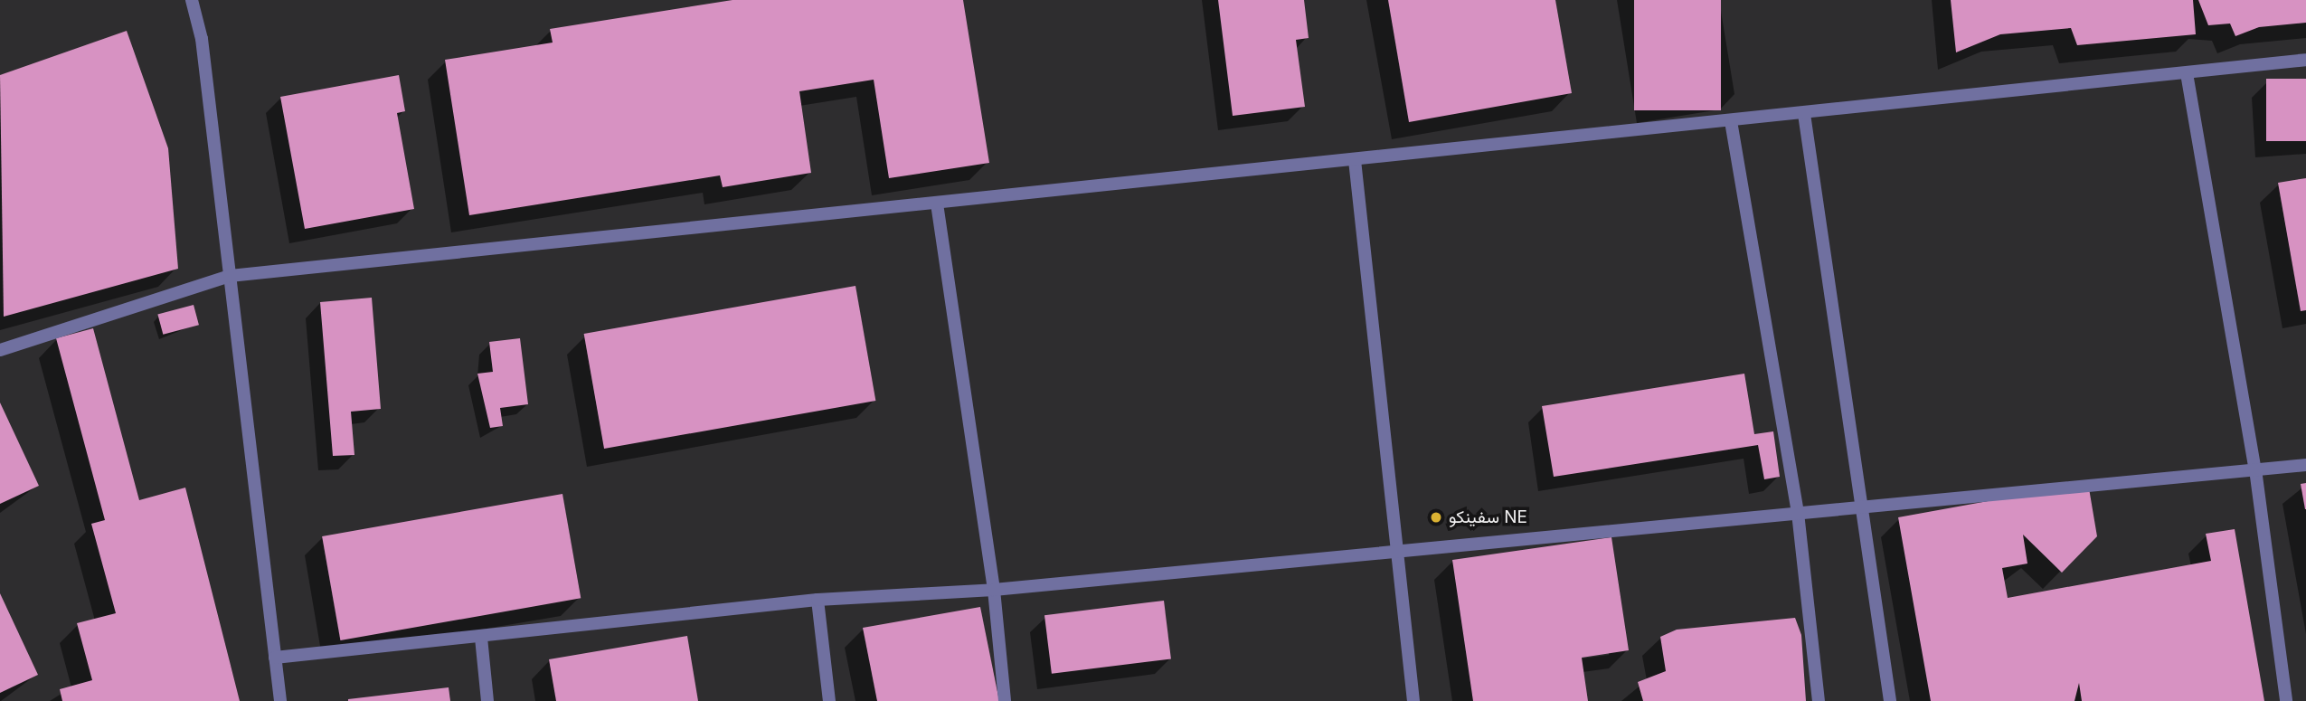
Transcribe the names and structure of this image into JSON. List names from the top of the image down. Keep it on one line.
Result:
{"places":["سفينكو NE"]}
